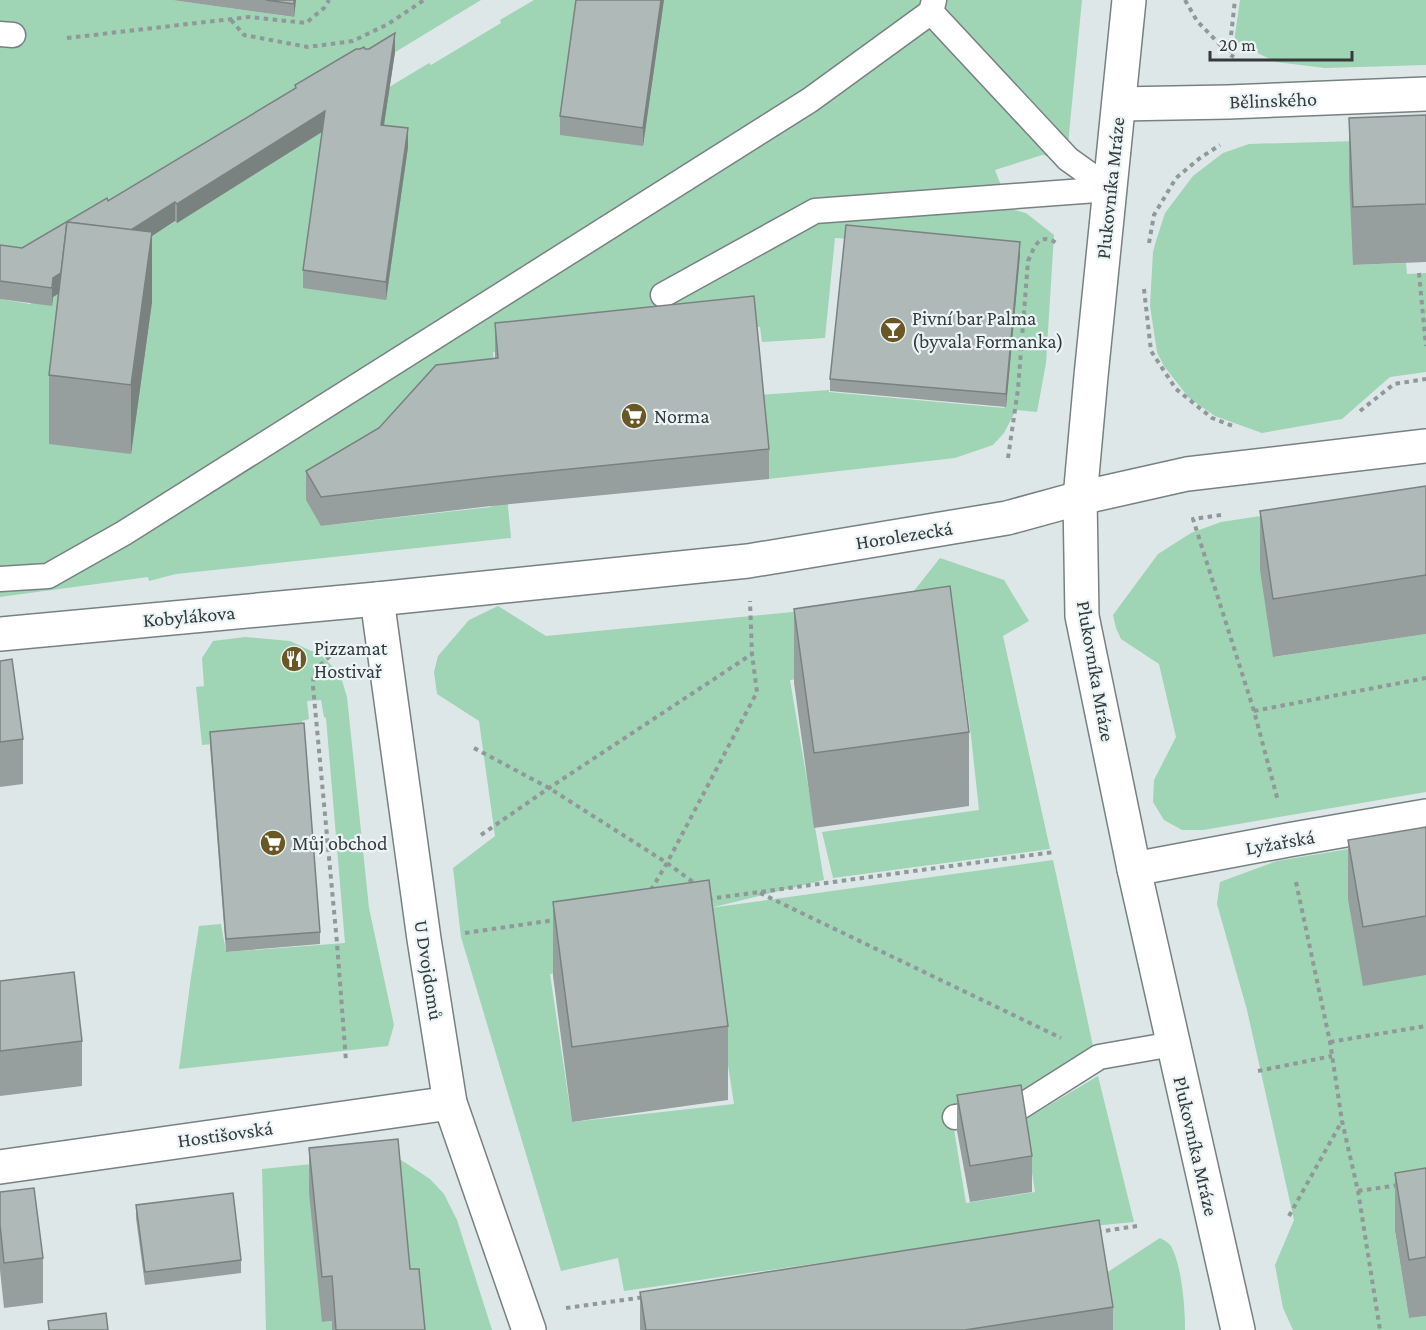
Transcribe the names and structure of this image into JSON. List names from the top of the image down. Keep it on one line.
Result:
{"streets":{"street":["Bělinského","Plukovníka Mráze","Horolezecká","Kobylákova","Lyžařská","U Dvojdomů","Hostišovská"]},"crossings":[["Bělinského","Plukovníka Mráze"],["Plukovníka Mráze","Horolezecká"],["Plukovníka Mráze","Lyžařská"],["Horolezecká","Kobylákova"],["Horolezecká","U Dvojdomů"],["Kobylákova","U Dvojdomů"],["U Dvojdomů","Hostišovská"]],"places":{"bar":["Pivní bar Palma (byvala Formanka)"],"supermarket":["Norma","Můj obchod"],"restaurant":["Pizzamat Hostivař"]},"scale_bar":"20 m"}
